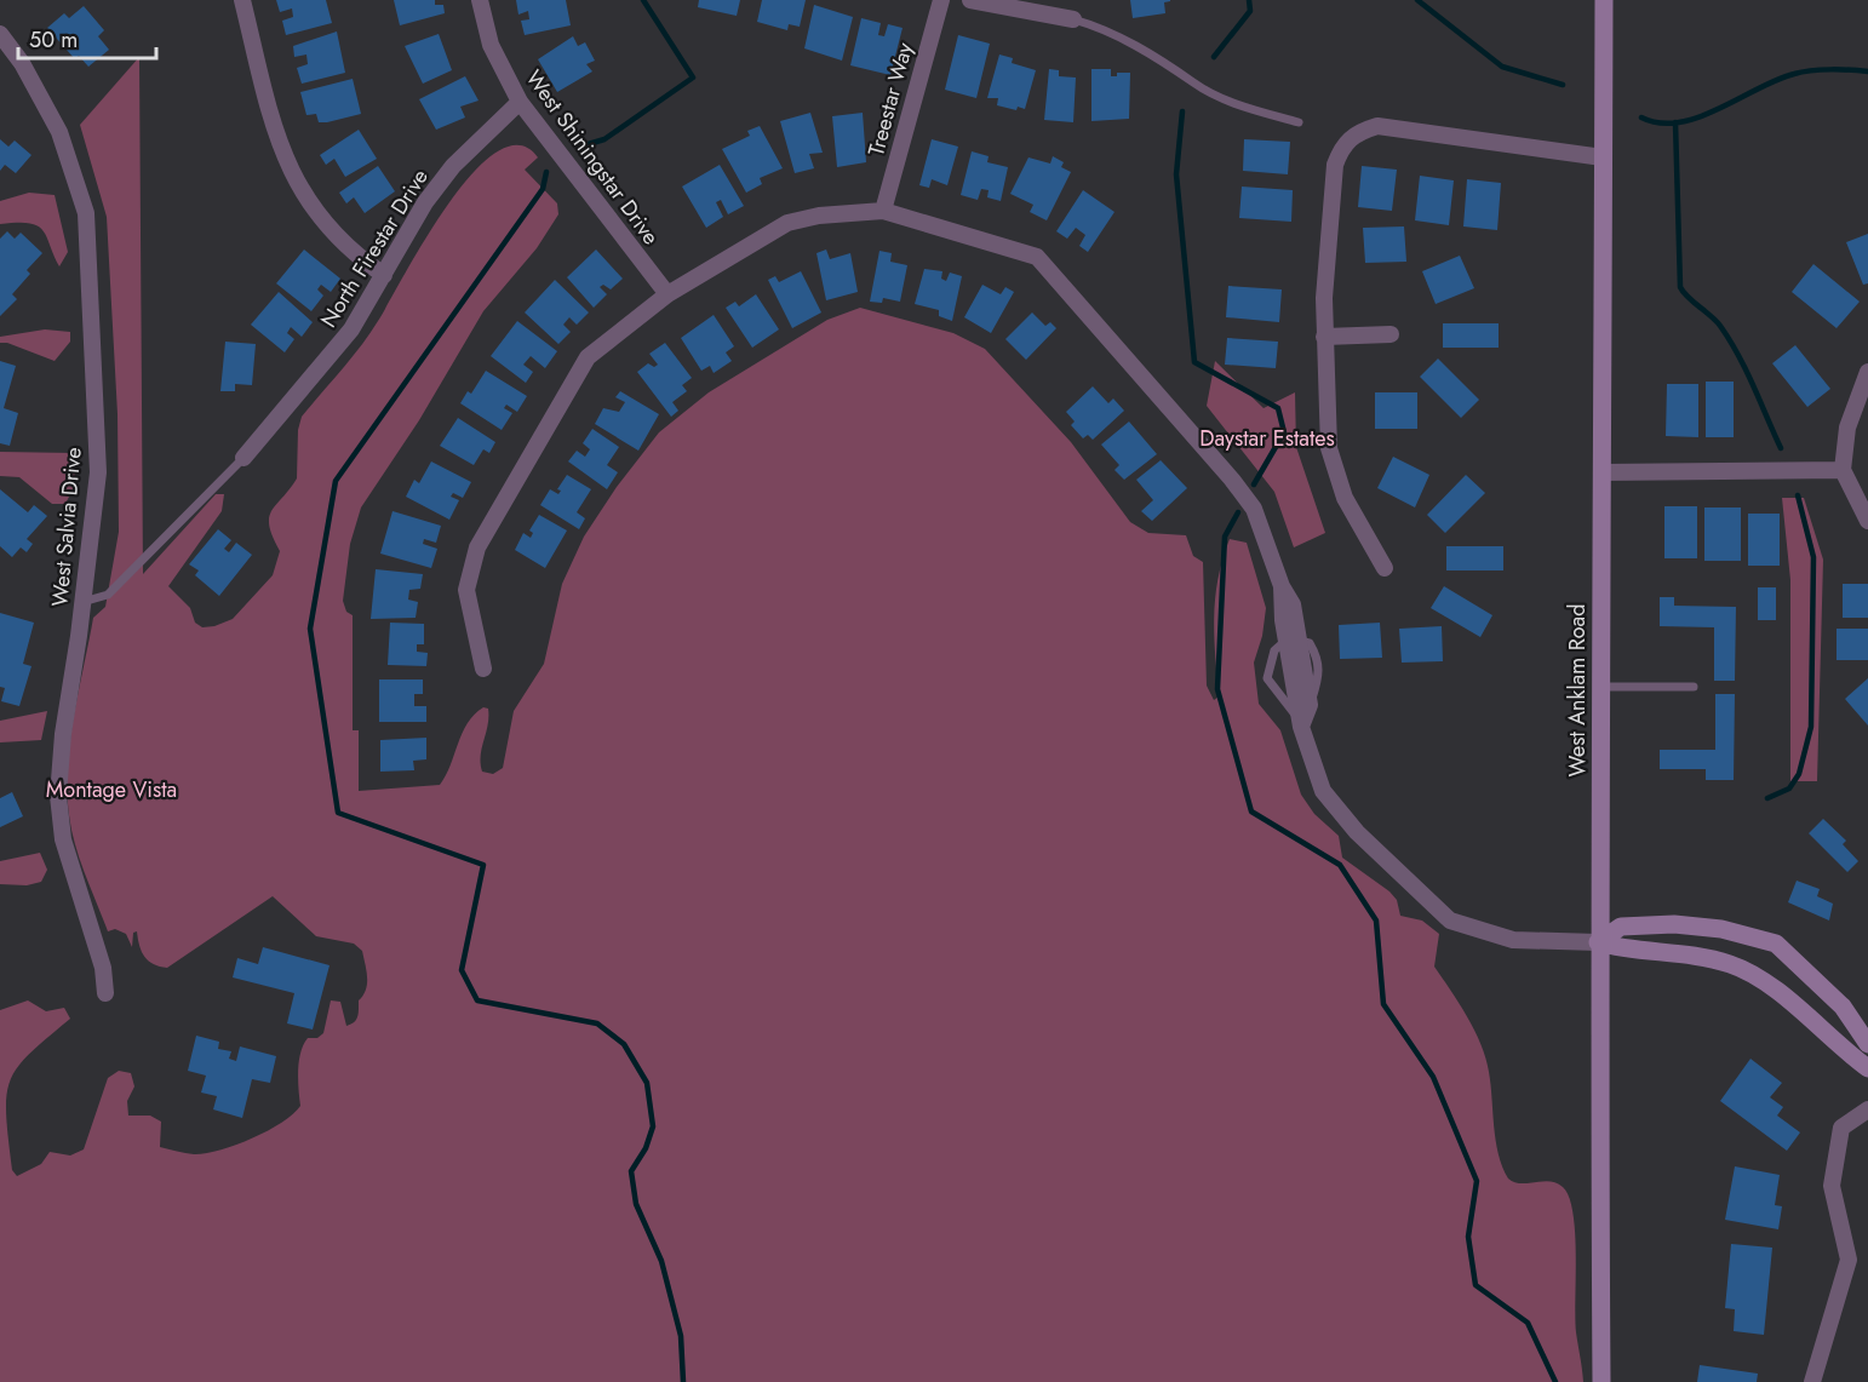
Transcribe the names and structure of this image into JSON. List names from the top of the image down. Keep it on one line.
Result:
{"streets":{"main road":["West Anklam Road"],"street":["Treestar Way","West Shiningstar Drive","North Firestar Drive","West Salvia Drive"]},"crossings":[["West Shiningstar Drive","North Firestar Drive"]],"parks":["Daystar Estates","Montage Vista"],"scale_bar":"50 m"}
